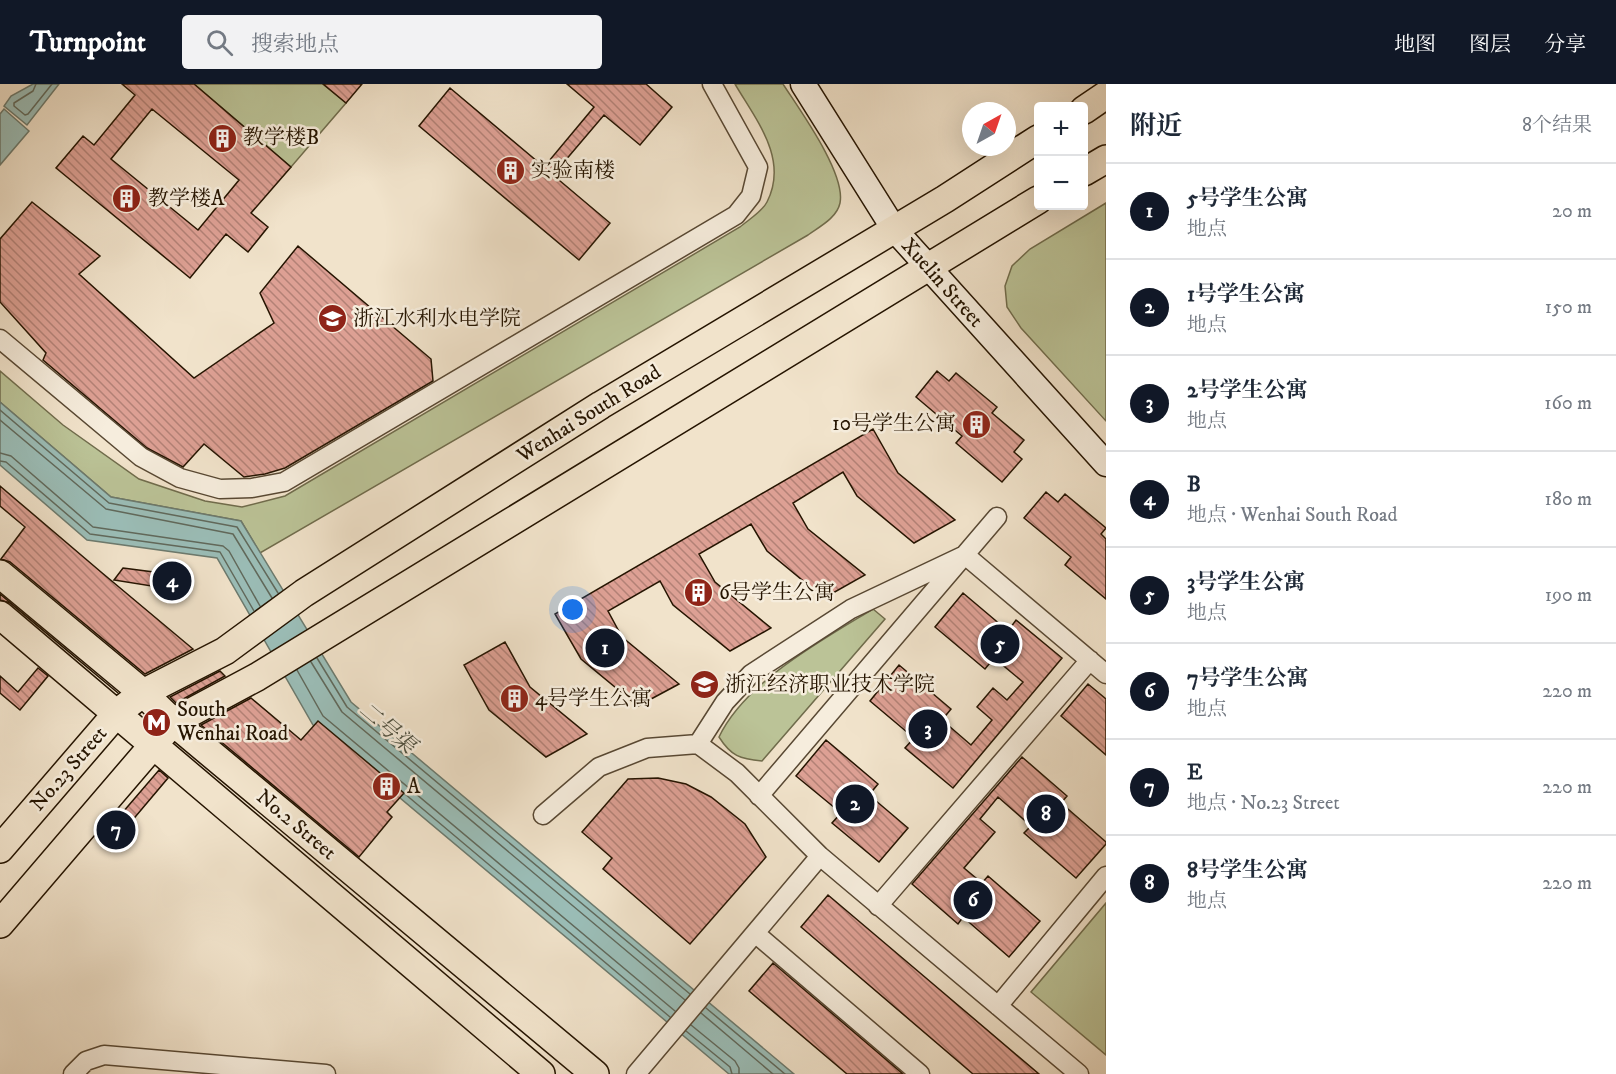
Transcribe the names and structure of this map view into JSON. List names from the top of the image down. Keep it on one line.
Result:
{"streets":{"main road":["Xuelin Street","Wenhai South Road","No.23 Street","No.2 Street"]},"crossings":[["Xuelin Street","Wenhai South Road"],["Wenhai South Road","No.23 Street"],["Wenhai South Road","No.2 Street"],["No.23 Street","No.2 Street"]],"water":["二号渠"],"places":{"building":["教学楼B","实验南楼","教学楼A","10号学生公寓","6号学生公寓","4号学生公寓","A"],"school or university":["浙江水利水电学院","浙江经济职业技术学院"],"metro station":["South Wenhai Road"]},"north":"top right","page":{"header":"Turnpoint","search":"搜索地点","nav":["地图","图层","分享"],"heading":["附近","8个结果"],"map_buttons":["+","−"],"list":[{"mark":"1","name":"5号学生公寓","note":"地点","value":"20 m"},{"mark":"2","name":"1号学生公寓","note":"地点","value":"150 m"},{"mark":"3","name":"2号学生公寓","note":"地点","value":"160 m"},{"mark":"4","name":"B","note":"地点 · Wenhai South Road","value":"180 m"},{"mark":"5","name":"3号学生公寓","note":"地点","value":"190 m"},{"mark":"6","name":"7号学生公寓","note":"地点","value":"220 m"},{"mark":"7","name":"E","note":"地点 · No.23 Street","value":"220 m"},{"mark":"8","name":"8号学生公寓","note":"地点","value":"220 m"}],"pins":["4","5","1","3","2","8","7","6"]}}
